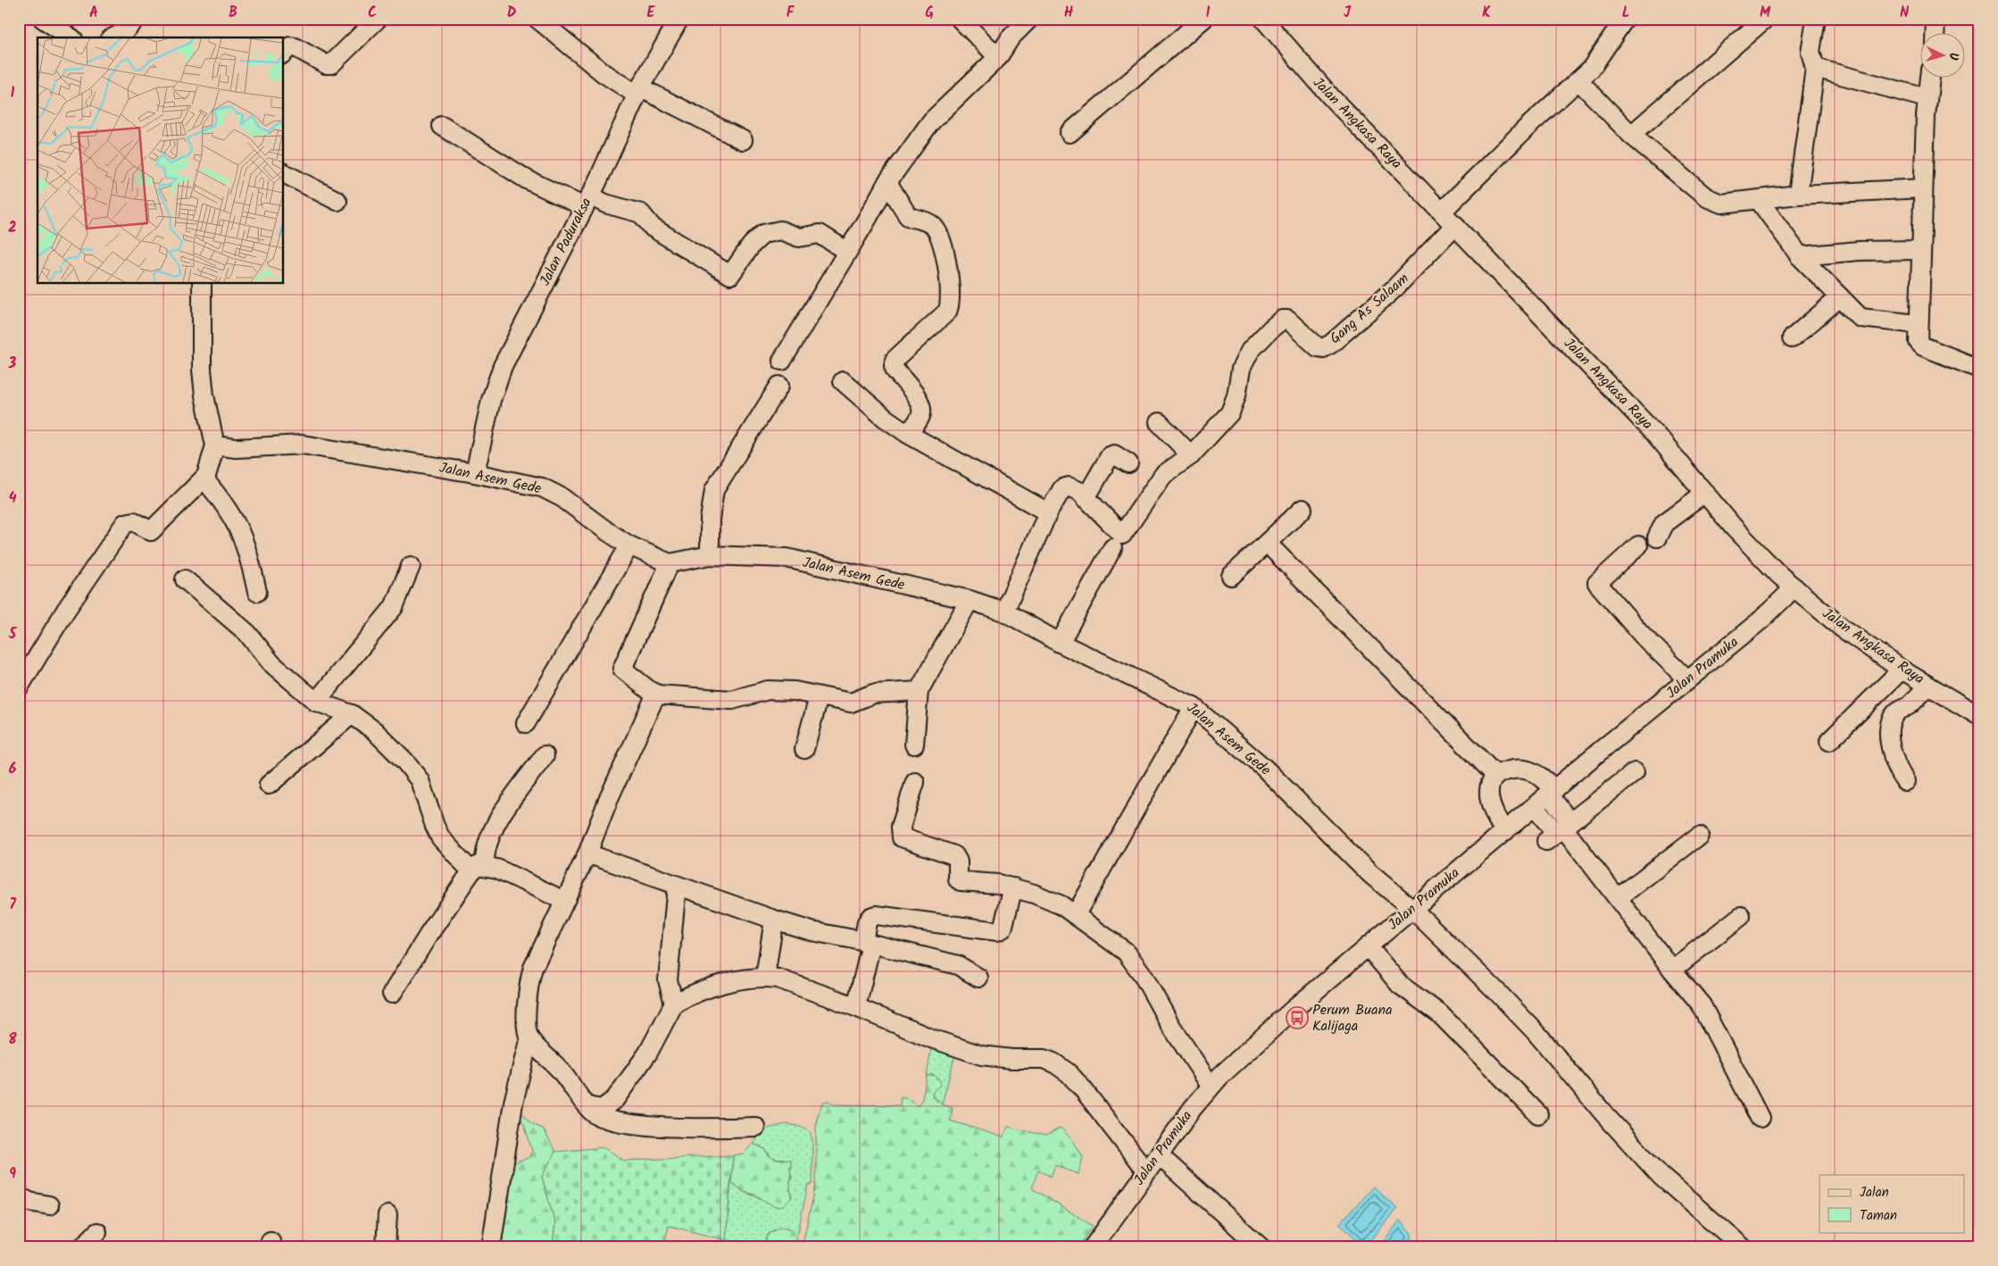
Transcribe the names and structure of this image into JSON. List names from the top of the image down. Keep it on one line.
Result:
{"streets":{"street":["Jalan Angkasa Raya","Jalan Paduraksa","Gang As Salaam","Jalan Asem Gede","Jalan Pramuka"]},"crossings":[["Jalan Angkasa Raya","Gang As Salaam"],["Jalan Angkasa Raya","Jalan Pramuka"],["Jalan Paduraksa","Jalan Asem Gede"],["Gang As Salaam","Jalan Asem Gede"],["Jalan Asem Gede","Jalan Pramuka"]],"places":{"bus stop":["Perum Buana Kalijaga"]},"legend":["Jalan","Taman"],"north":"right","grid":{"columns":["A","B","C","D","E","F","G","H","I","J","K","L","M","N"],"rows":["1","2","3","4","5","6","7","8","9"]}}
